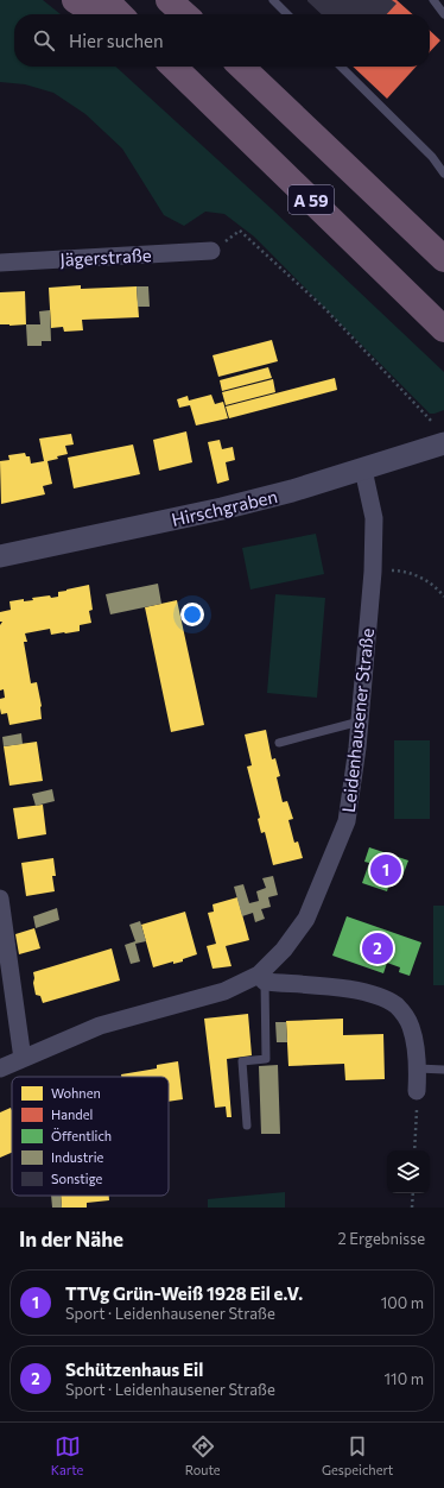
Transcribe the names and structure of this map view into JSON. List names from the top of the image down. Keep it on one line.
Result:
{"streets":{"highway":["A 59"],"street":["Jägerstraße","Hirschgraben","Leidenhausener Straße"]},"crossings":[["Hirschgraben","Leidenhausener Straße"]],"legend":["Wohnen","Handel","Öffentlich","Industrie","Sonstige"],"page":{"search":"Hier suchen","pins":["1","2"],"heading":["In der Nähe","2 Ergebnisse"],"list":[{"mark":"1","name":"TTVg Grün-Weiß 1928 Eil e.V.","note":"Sport · Leidenhausener Straße","value":"100 m"},{"mark":"2","name":"Schützenhaus Eil","note":"Sport · Leidenhausener Straße","value":"110 m"}],"nav":["Karte","Route","Gespeichert"]}}
